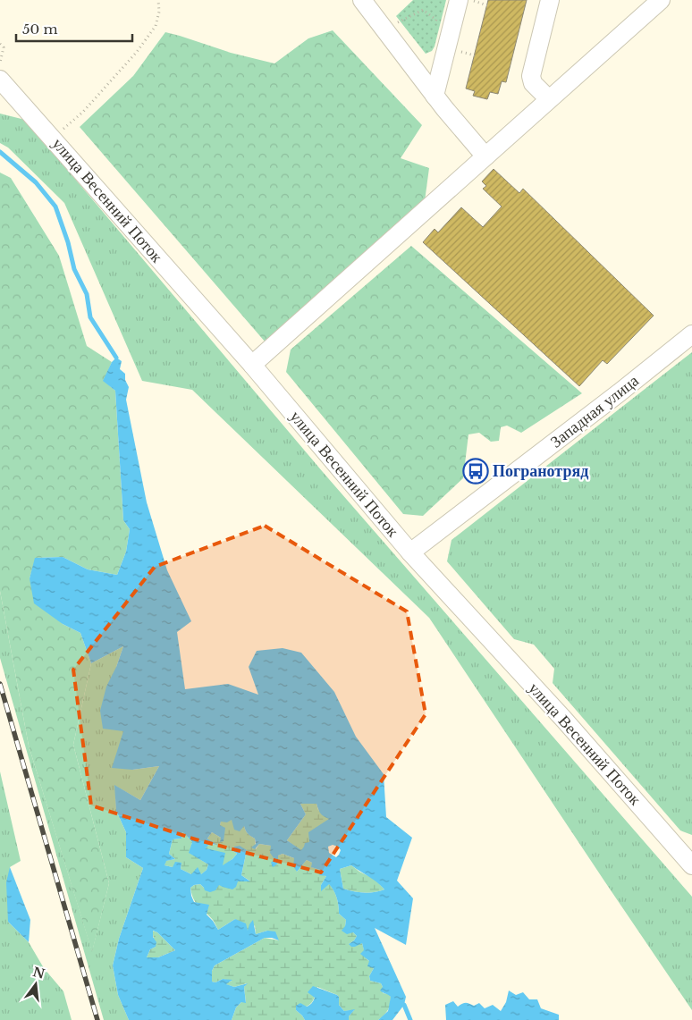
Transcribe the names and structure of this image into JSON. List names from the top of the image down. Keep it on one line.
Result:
{"streets":{"street":["улица Весенний Поток","Западная улица"]},"crossings":[["улица Весенний Поток","Западная улица"]],"places":{"bus stop":["Погранотряд"]},"scale_bar":"50 m","north":"top"}
